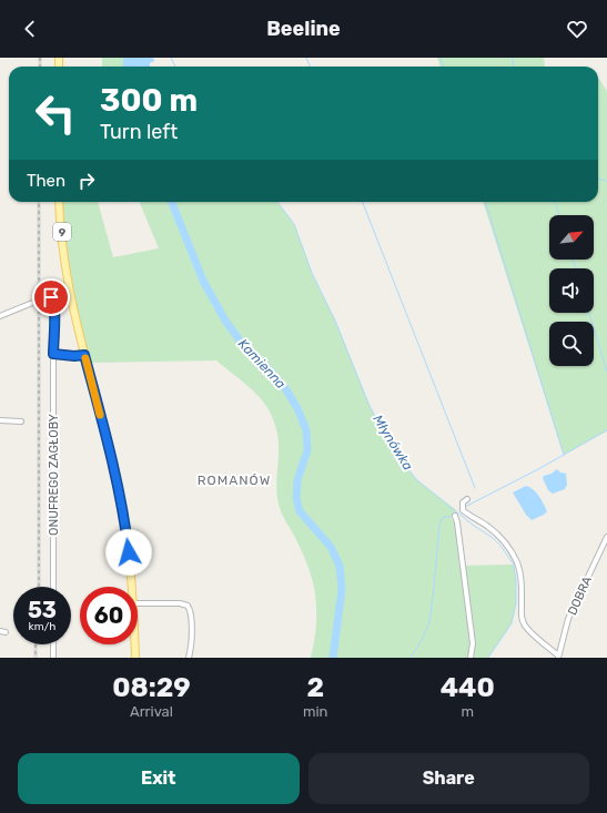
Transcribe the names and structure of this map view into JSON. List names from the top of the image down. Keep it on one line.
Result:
{"streets":{"main road":["9"],"street":["ONUFREGO ZAGŁOBY","DOBRA"]},"districts":["ROMANÓW"],"water":["Kamienna","Młynówka"],"north":"top right","page":{"header":"Beeline","turn":["300 m","Turn left"],"then":"Then","speed":"53 km/h","limit":"60","eta":["08:29","Arrival","2","min","440","m"],"buttons":["Exit","Share"]}}
